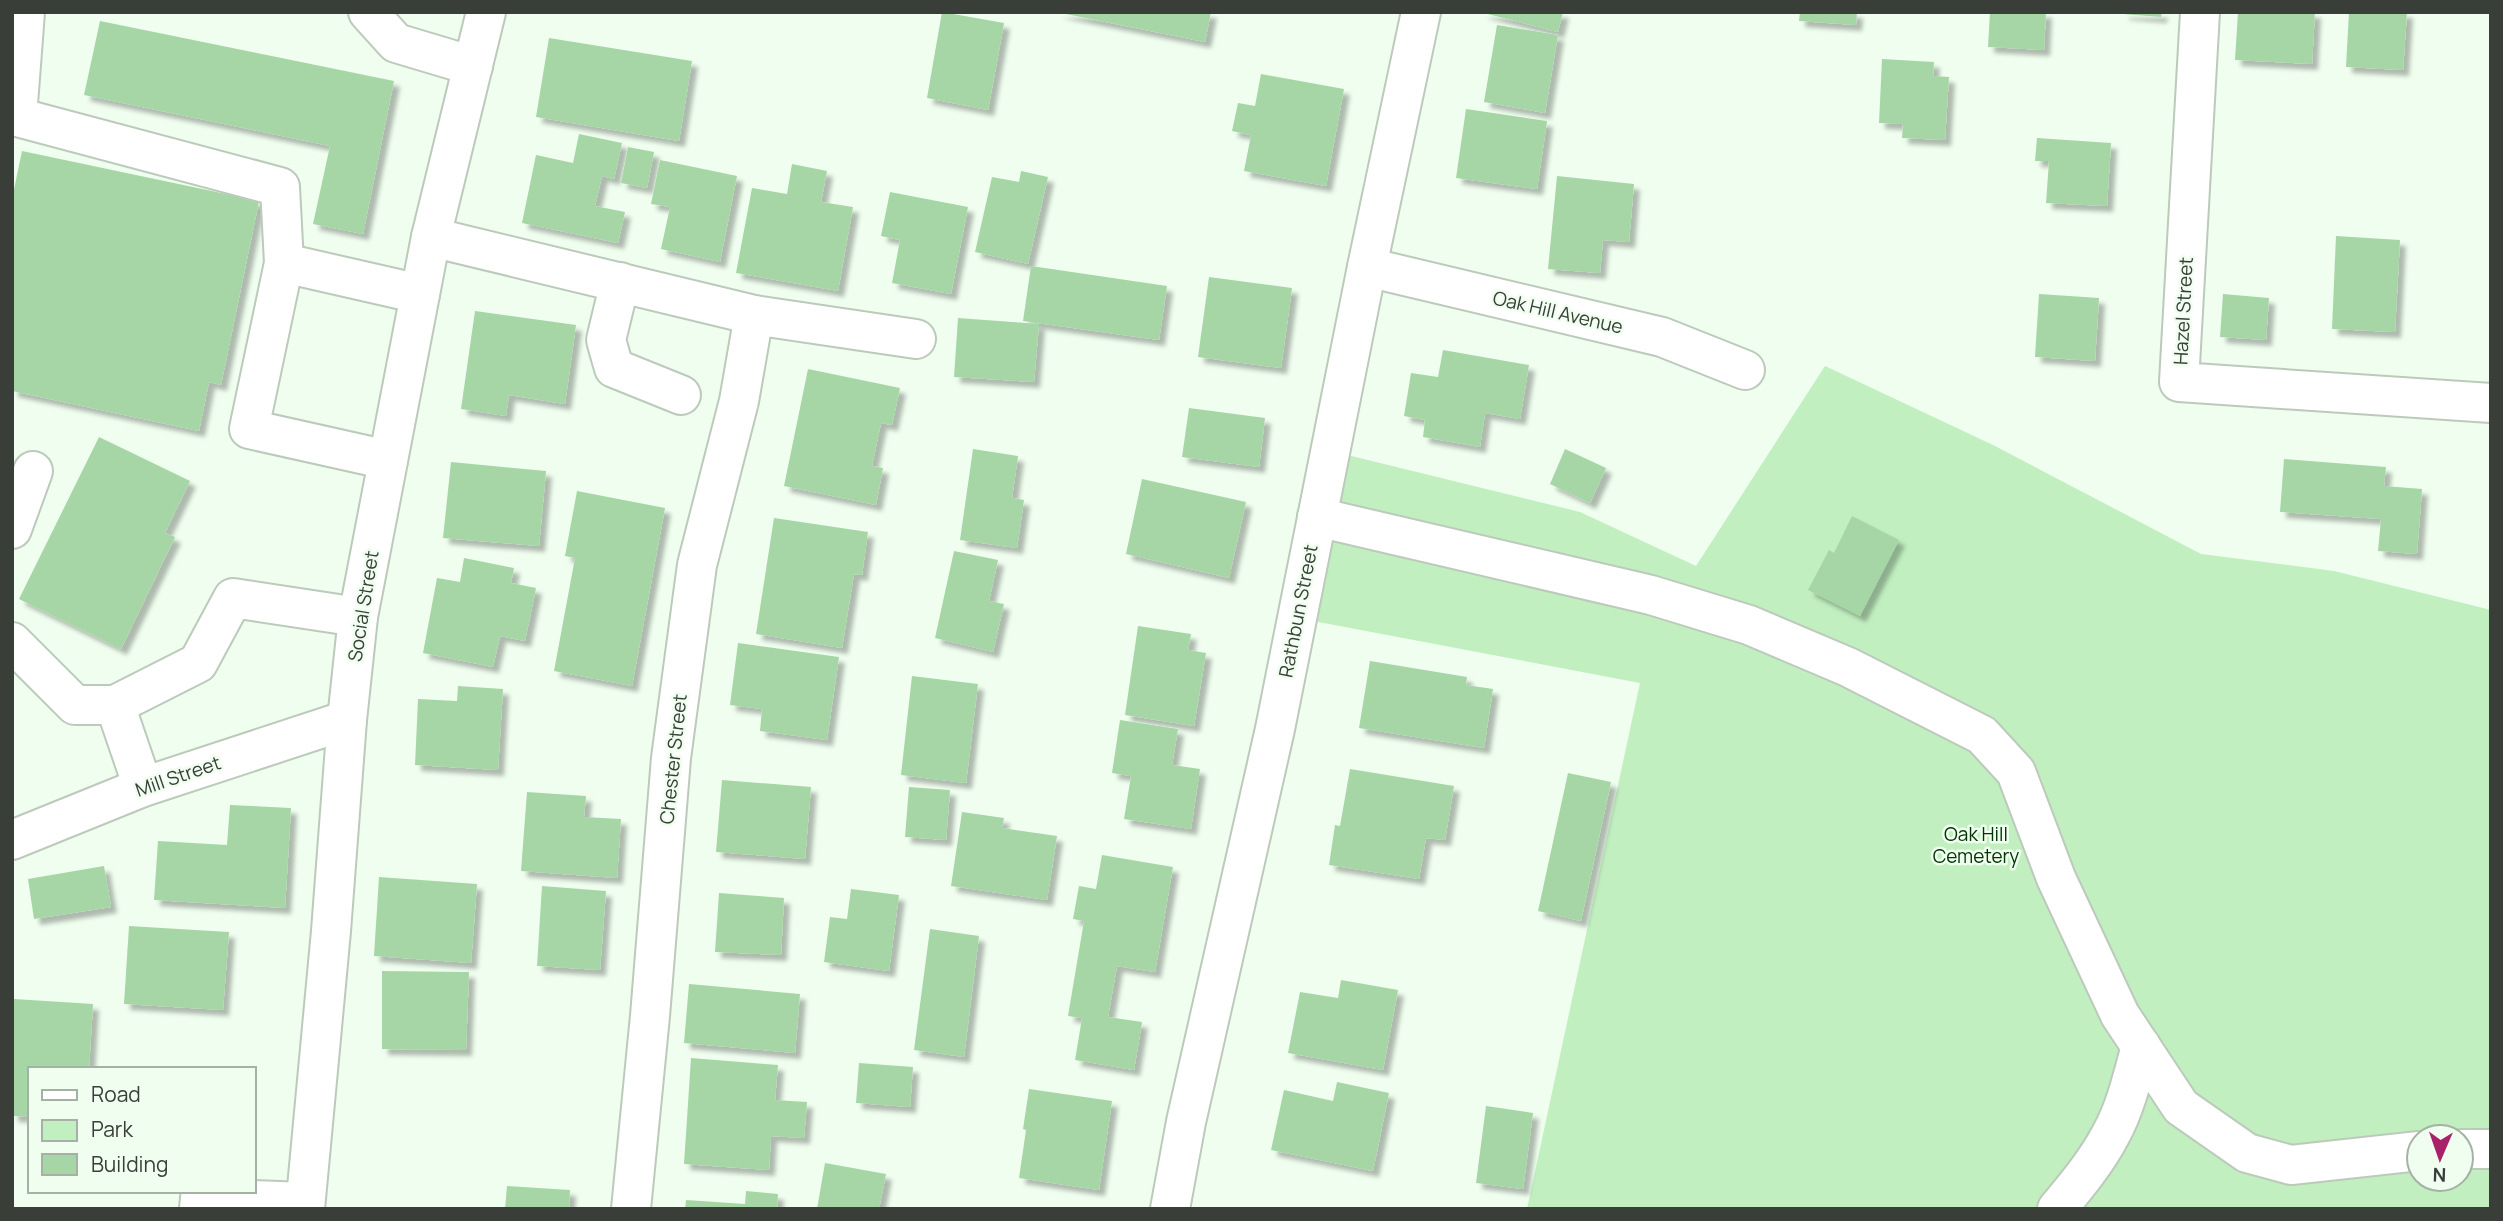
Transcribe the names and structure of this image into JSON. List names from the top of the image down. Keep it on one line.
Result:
{"streets":{"street":["Hazel Street","Oak Hill Avenue","Social Street","Rathbun Street","Chester Street","Mill Street"]},"crossings":[["Oak Hill Avenue","Rathbun Street"],["Social Street","Mill Street"]],"parks":["Oak Hill Cemetery"],"legend":["Road","Park","Building"],"north":"bottom"}
